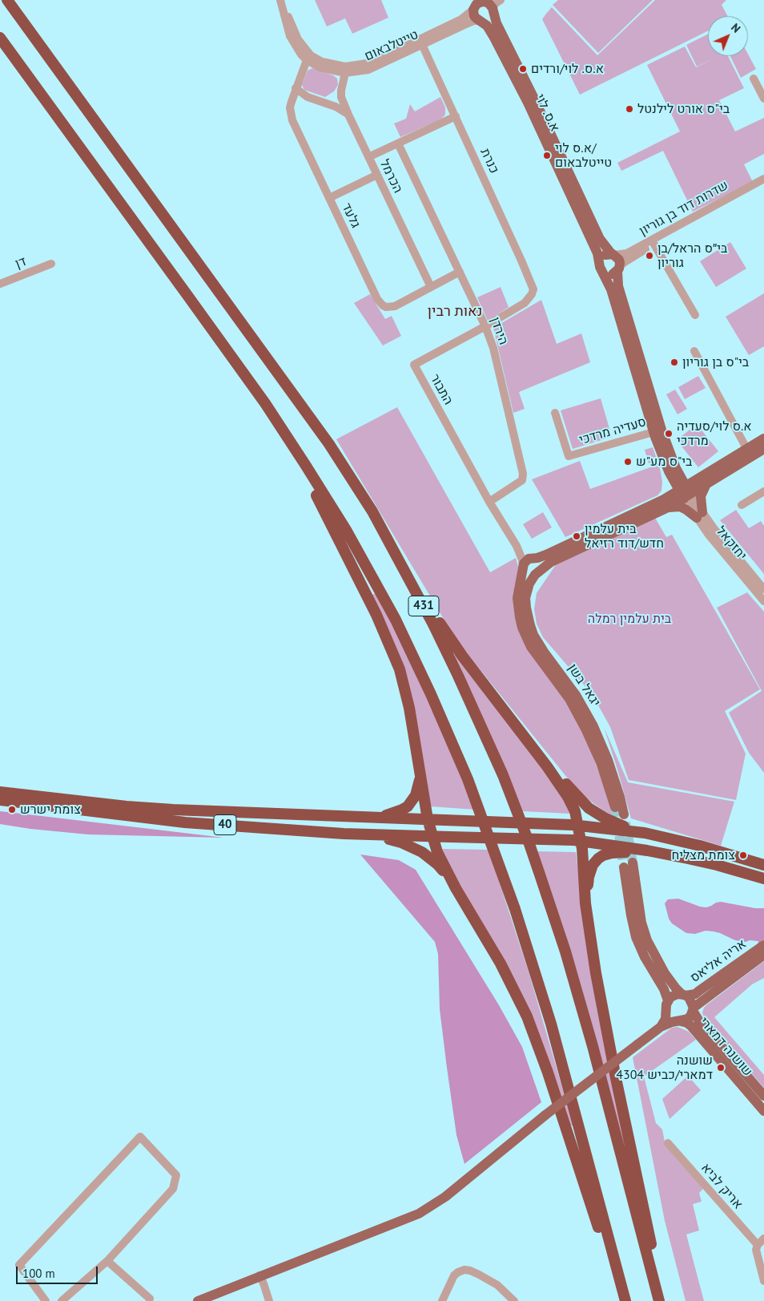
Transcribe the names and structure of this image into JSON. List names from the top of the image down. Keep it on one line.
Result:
{"streets":{"highway":["431","40"],"main road":["א.ס. לוי","יגאל בשן","אריה אליאס","שושנה דמארי"],"street":["טייטלבאום","כנרת","הכרמל","שדרות דוד בן גוריון","גלעד","דן","הירדן","התבור","סעדיה מרדכי","יחזקאל","אריק לביא"]},"crossings":[["טייטלבאום","א.ס. לוי"],["טייטלבאום","כנרת"],["טייטלבאום","הכרמל"],["א.ס. לוי","שדרות דוד בן גוריון"],["א.ס. לוי","סעדיה מרדכי"],["א.ס. לוי","יחזקאל"],["כנרת","התבור"],["הכרמל","גלעד"],["גלעד","הירדן"],["הירדן","התבור"],["התבור","יגאל בשן"],["אריה אליאס","שושנה דמארי"]],"districts":["נאות רבין"],"parks":["בית עלמין רמלה"],"places":["א.ס. לוי/ורדים","בי\"ס אורט לילנטל","א.ס לוי/ טייטלבאום","בי״ס הראל/בן גוריון","בי\"ס בן גוריון","א.ס לוי/סעדיה מרדכי","בי\"ס מע\"ש","בית עלמין חדש/דוד רזיאל","צומת ישרש","צומת מצליח","שושנה דמארי/כביש 4304"],"scale_bar":"100 m","north":"top right"}
